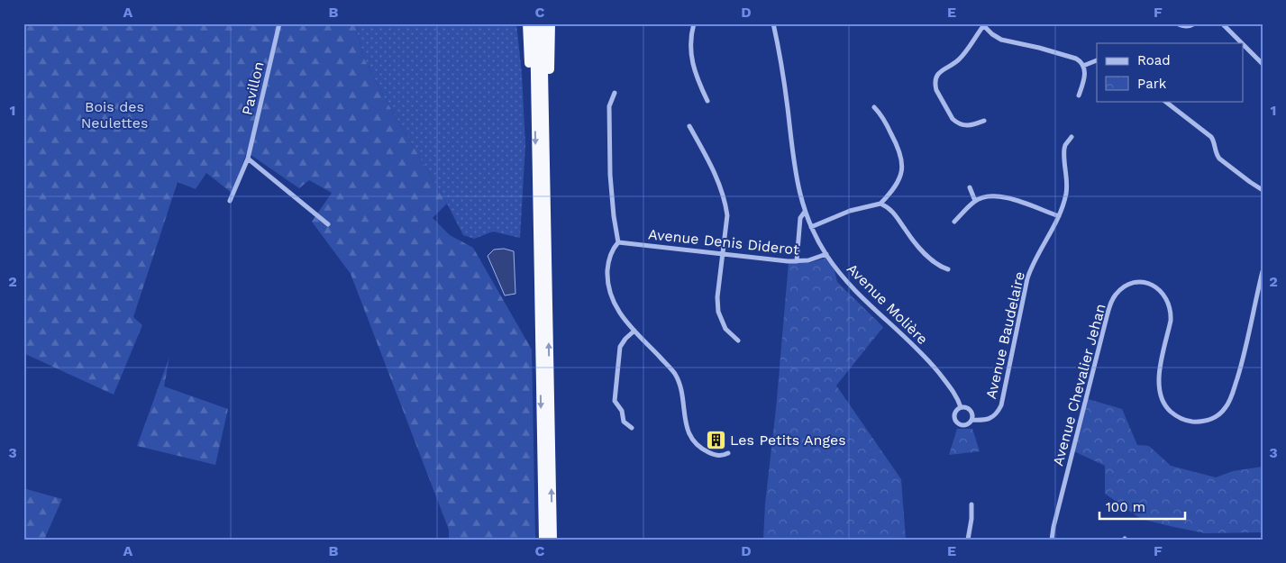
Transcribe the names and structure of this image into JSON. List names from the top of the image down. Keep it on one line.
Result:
{"streets":{"street":["Pavillon","Avenue Denis Diderot","Avenue Molière","Avenue Baudelaire","Avenue Chevalier Jehan"]},"crossings":[["Avenue Denis Diderot","Avenue Molière"],["Avenue Molière","Avenue Baudelaire"]],"parks":["Bois des Neulettes"],"places":{"building":["Les Petits Anges"]},"legend":["Road","Park"],"scale_bar":"100 m","grid":{"columns":["A","B","C","D","E","F"],"rows":["1","2","3"]}}
